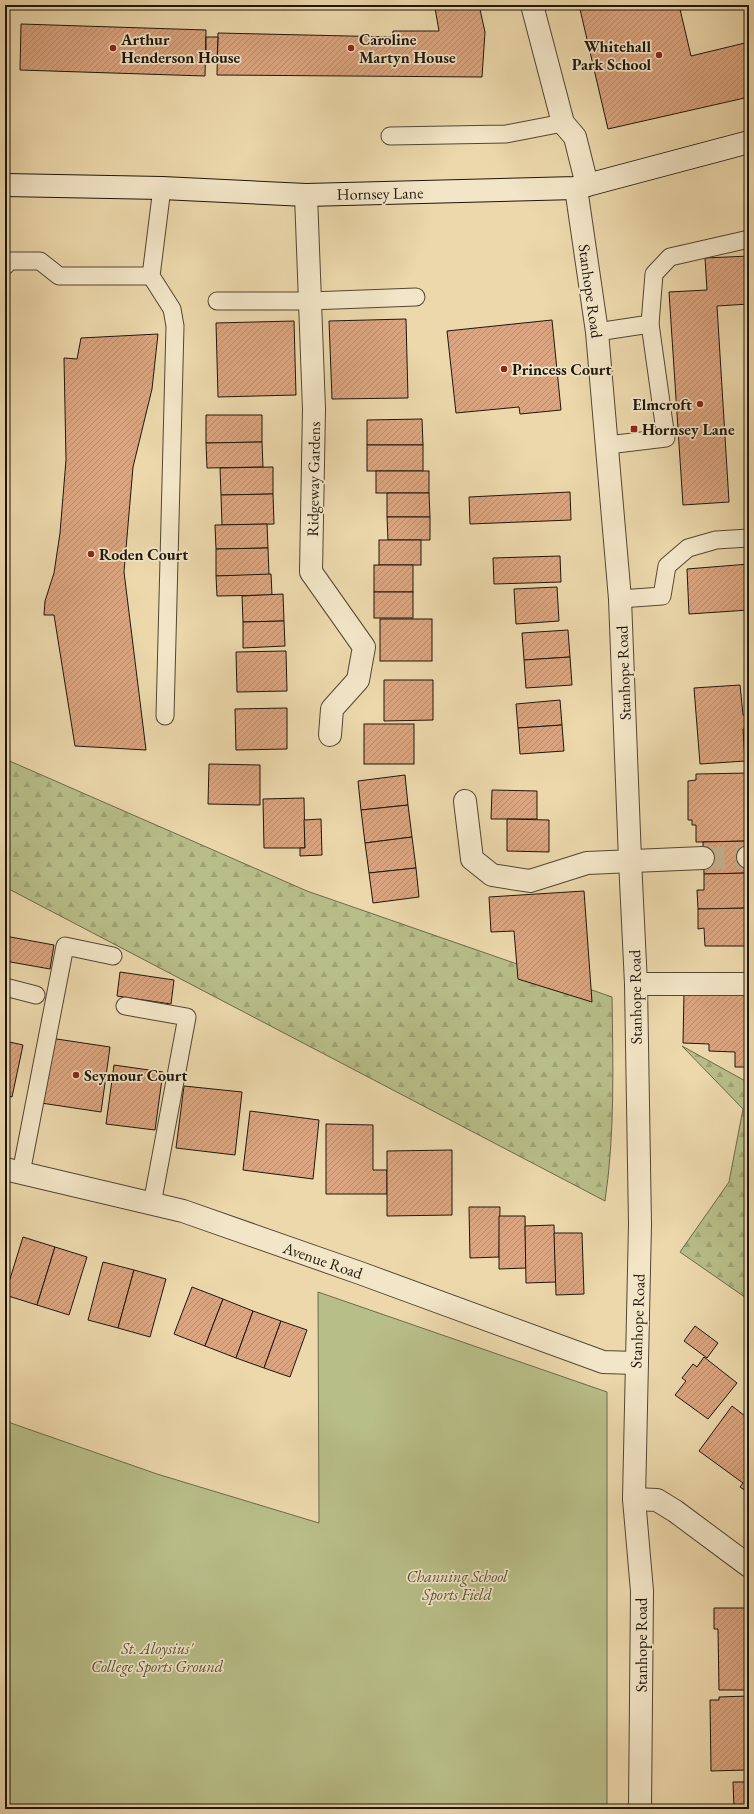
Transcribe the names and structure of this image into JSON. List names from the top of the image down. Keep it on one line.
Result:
{"streets":{"street":["Hornsey Lane","Stanhope Road","Ridgeway Gardens","Avenue Road"]},"crossings":[["Hornsey Lane","Stanhope Road"],["Hornsey Lane","Ridgeway Gardens"],["Stanhope Road","Avenue Road"]],"parks":["Channing School Sports Field","St. Aloysius' College Sports Ground"],"places":{"other":["Arthur Henderson House","Caroline Martyn House","Whitehall Park School","Princess Court","Elmcroft","Roden Court","Seymour Court"],"transit":["Hornsey Lane"]}}
